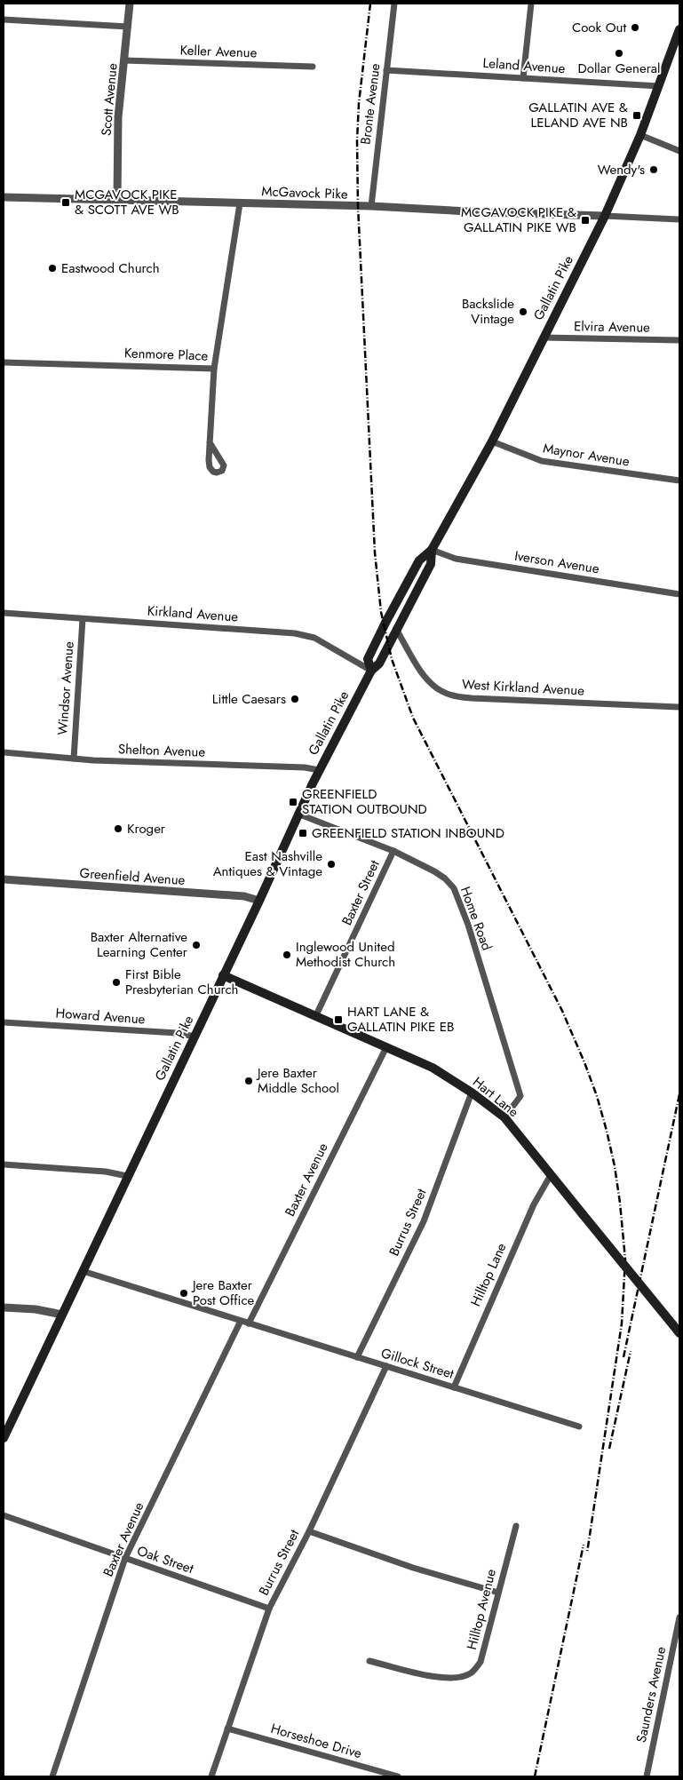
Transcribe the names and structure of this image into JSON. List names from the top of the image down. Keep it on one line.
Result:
{"streets":{"main road":["Gallatin Pike","Hart Lane"],"street":["Keller Avenue","Leland Avenue","Scott Avenue","Bronte Avenue","McGavock Pike","Elvira Avenue","Kenmore Place","Maynor Avenue","Iverson Avenue","Kirkland Avenue","West Kirkland Avenue","Windsor Avenue","Shelton Avenue","Greenfield Avenue","Baxter Street","Home Road","Howard Avenue","Baxter Avenue","Burrus Street","Hilltop Lane","Gillock Street","Oak Street","Hilltop Avenue","Saunders Avenue","Horseshoe Drive"]},"crossings":[["Keller Avenue","Scott Avenue"],["Leland Avenue","Bronte Avenue"],["Leland Avenue","Gallatin Pike"],["Scott Avenue","McGavock Pike"],["Bronte Avenue","McGavock Pike"],["McGavock Pike","Gallatin Pike"],["McGavock Pike","Kenmore Place"],["Gallatin Pike","Elvira Avenue"],["Gallatin Pike","Maynor Avenue"],["Gallatin Pike","Iverson Avenue"],["Gallatin Pike","Kirkland Avenue"],["Gallatin Pike","West Kirkland Avenue"],["Gallatin Pike","Shelton Avenue"],["Gallatin Pike","Greenfield Avenue"],["Gallatin Pike","Home Road"],["Gallatin Pike","Howard Avenue"],["Gallatin Pike","Hart Lane"],["Kirkland Avenue","Windsor Avenue"],["Windsor Avenue","Shelton Avenue"],["Baxter Street","Home Road"],["Baxter Street","Hart Lane"],["Home Road","Hart Lane"],["Hart Lane","Baxter Avenue"],["Hart Lane","Burrus Street"],["Hart Lane","Hilltop Lane"],["Baxter Avenue","Gillock Street"],["Baxter Avenue","Oak Street"],["Burrus Street","Gillock Street"],["Burrus Street","Oak Street"],["Burrus Street","Horseshoe Drive"],["Hilltop Lane","Gillock Street"]],"places":{"other":["Cook Out","Dollar General","Wendy's","Eastwood Church","Backslide Vintage","Little Caesars","Kroger","East Nashville Antiques & Vintage","Baxter Alternative Learning Center","Inglewood United Methodist Church","First Bible Presbyterian Church","Jere Baxter Middle School","Jere Baxter Post Office"],"transit":["GALLATIN AVE & LELAND AVE NB","MCGAVOCK PIKE & SCOTT AVE WB","MCGAVOCK PIKE & GALLATIN PIKE WB","GREENFIELD STATION OUTBOUND","GREENFIELD STATION INBOUND","HART LANE & GALLATIN PIKE EB"]}}
